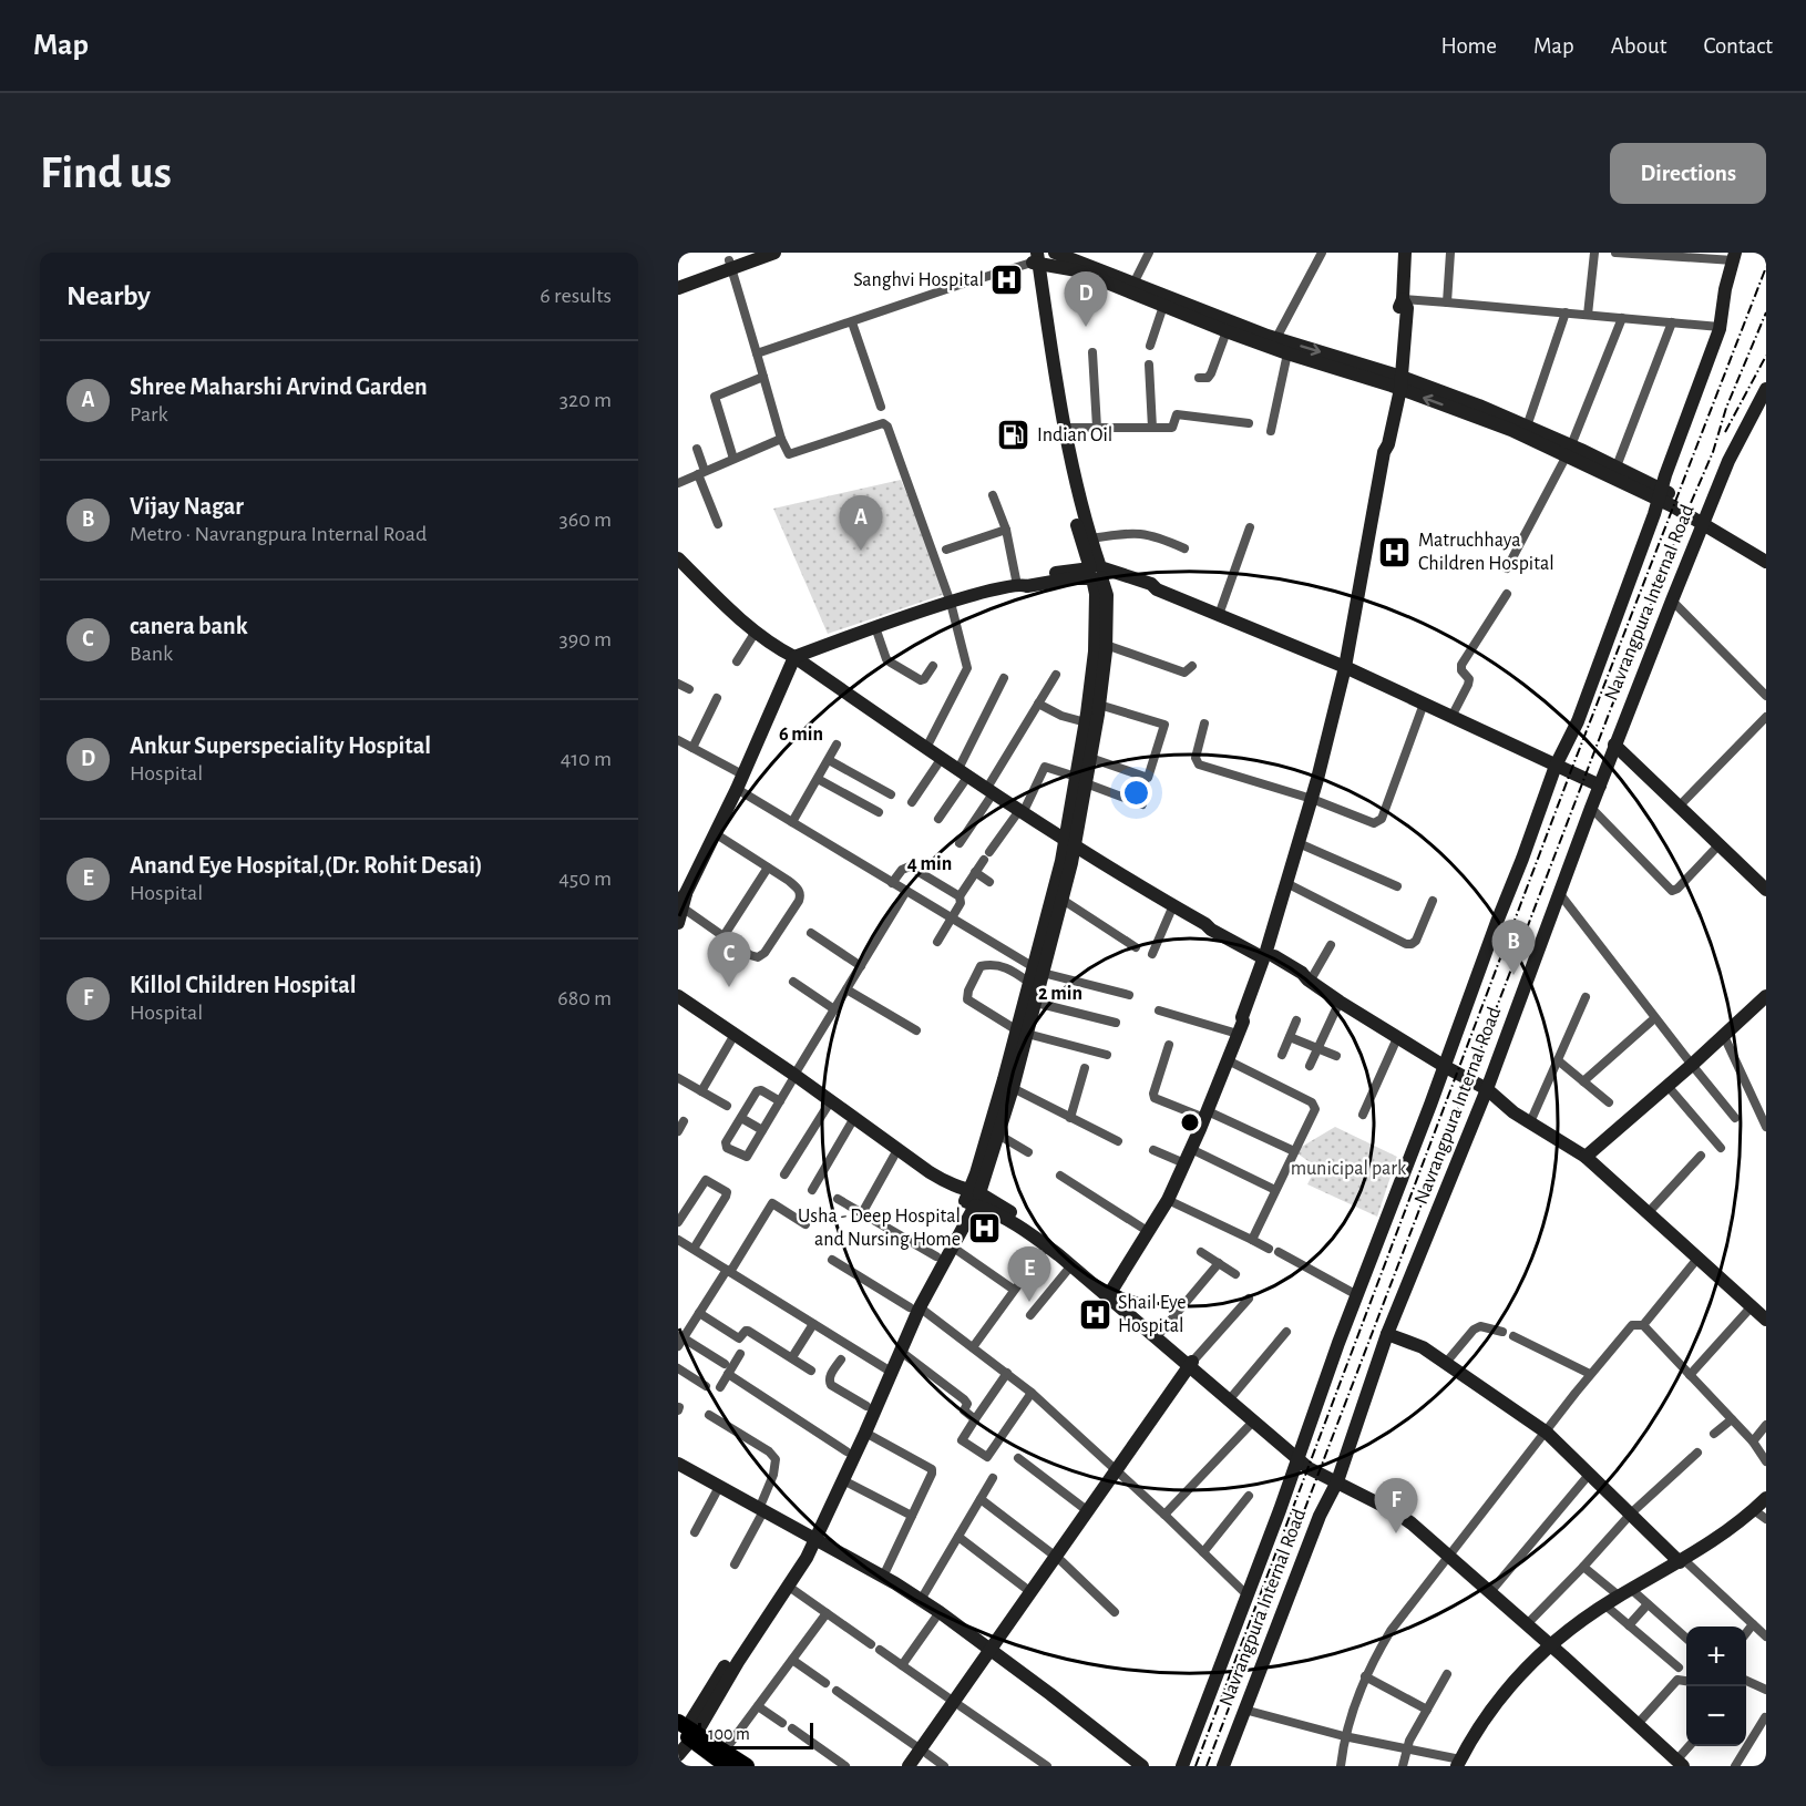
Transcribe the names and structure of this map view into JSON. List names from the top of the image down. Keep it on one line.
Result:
{"streets":{"street":["Navrangpura Internal Road"]},"parks":["municipal park"],"places":{"hospital":["Sanghvi Hospital","Matruchhaya Children Hospital","Usha - Deep Hospital and Nursing Home","Shail Eye Hospital"],"fuel station":["Indian Oil"]},"scale_bar":"100 m","page":{"header":"Map","nav":["Home","Map","About","Contact"],"buttons":"Directions","title":"Find us","heading":["Nearby","6 results"],"pins":["D","A","B","C","E","F"],"list":[{"mark":"A","name":"Shree Maharshi Arvind Garden","note":"Park","value":"320 m"},{"mark":"B","name":"Vijay Nagar","note":"Metro · Navrangpura Internal Road","value":"360 m"},{"mark":"C","name":"canera bank","note":"Bank","value":"390 m"},{"mark":"D","name":"Ankur Superspeciality Hospital","note":"Hospital","value":"410 m"},{"mark":"E","name":"Anand Eye Hospital,(Dr. Rohit Desai)","note":"Hospital","value":"450 m"},{"mark":"F","name":"Killol Children Hospital","note":"Hospital","value":"680 m"}],"map_buttons":["+","−"],"scale":"100 m"},"rings":["6 min","4 min","2 min"]}
